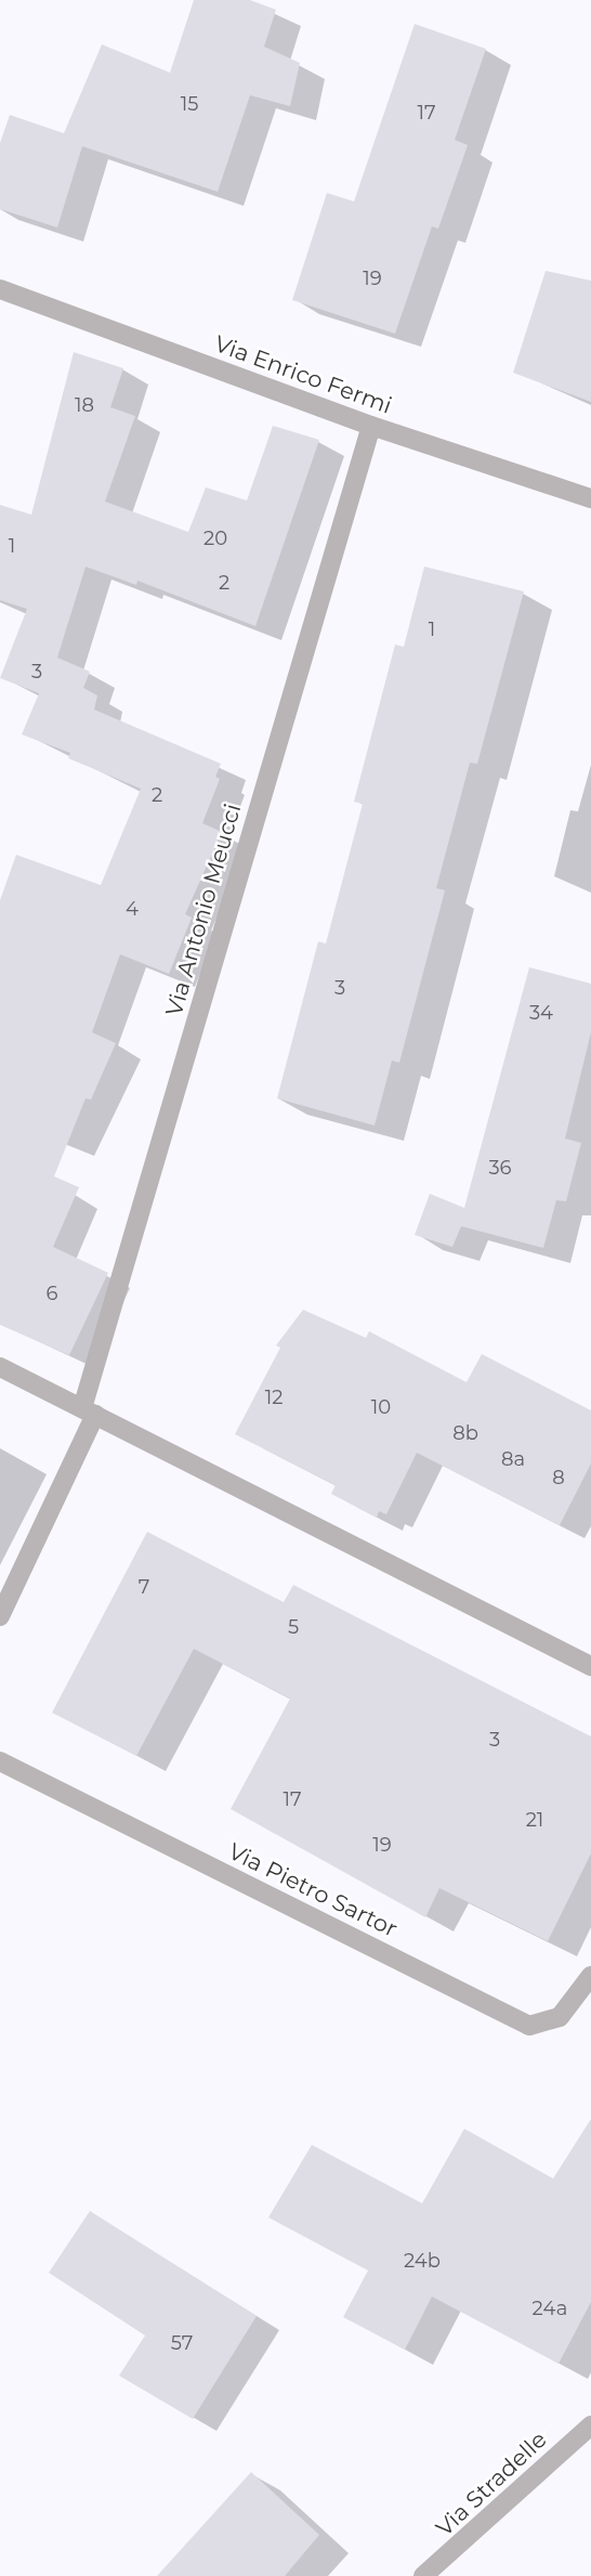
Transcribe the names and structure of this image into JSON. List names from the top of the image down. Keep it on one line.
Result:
{"streets":{"street":["Via Enrico Fermi","Via Antonio Meucci","Via Pietro Sartor","Via Stradelle"]},"crossings":[["Via Enrico Fermi","Via Antonio Meucci"]],"house_numbers":["15","17","19","18","20","1","2","1","3","2","4","3","34","36","6","12","10","8b","8a","8","7","5","3","17","21","19","24b","24a","57"]}
